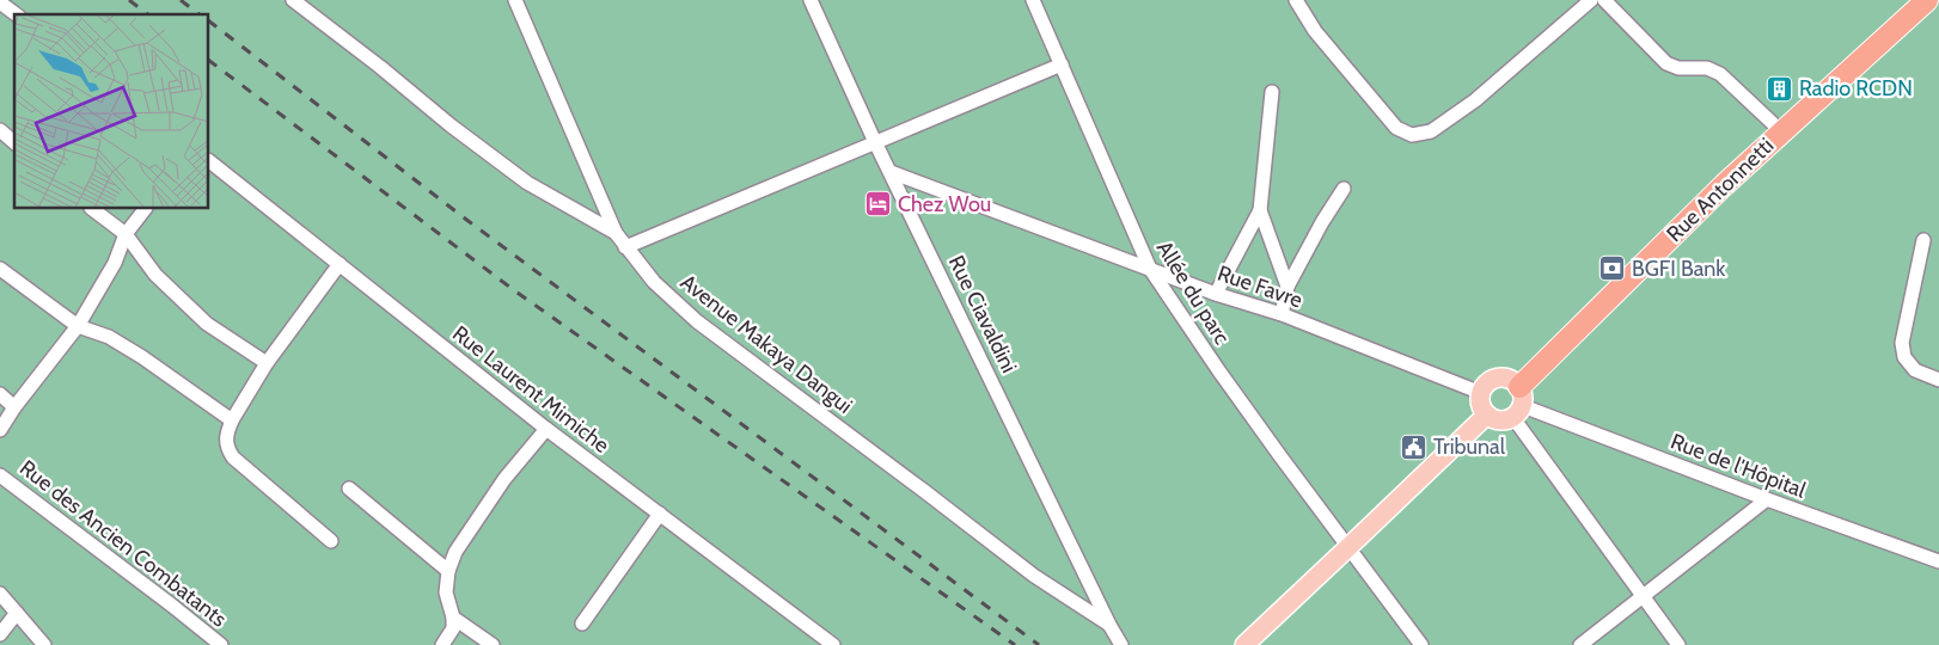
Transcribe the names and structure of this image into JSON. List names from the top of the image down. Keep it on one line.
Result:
{"streets":{"highway":["Rue Antonnetti"],"street":["Rue Favre","Allée du parc","Rue Ciavaldini","Avenue Makaya Dangui","Rue Laurent Mimiche","Rue de l'Hôpital","Rue des Ancien Combatants"]},"crossings":[["Rue Antonnetti","Rue Favre"],["Rue Antonnetti","Rue de l'Hôpital"],["Rue Favre","Allée du parc"],["Rue Favre","Rue Ciavaldini"],["Rue Favre","Rue de l'Hôpital"],["Rue Ciavaldini","Avenue Makaya Dangui"]],"places":{"building":["Radio RCDN"],"hotel":["Chez Wou"],"bank":["BGFI Bank"],"public building":["Tribunal"]}}
